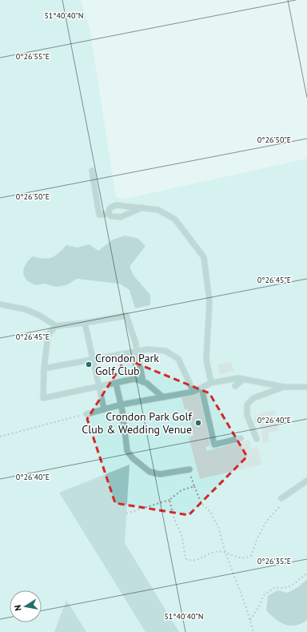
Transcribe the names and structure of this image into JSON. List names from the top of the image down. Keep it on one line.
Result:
{"places":["Crondon Park Golf Club","Crondon Park Golf Club & Wedding Venue"],"north":"left","coordinates":["51°40'40\"N","0°26'55\"E","0°26'50\"E","0°26'45\"E","0°26'40\"E","0°26'35\"E"]}
